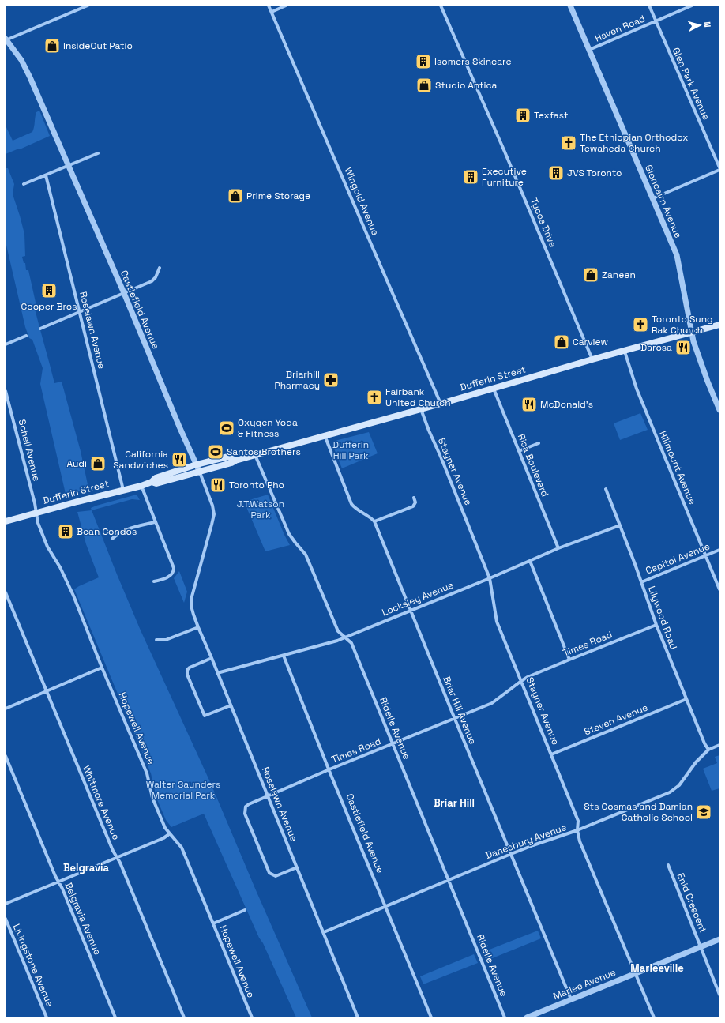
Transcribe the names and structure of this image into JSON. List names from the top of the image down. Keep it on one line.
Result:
{"streets":{"main road":["Dufferin Street"],"street":["Haven Road","Glen Park Avenue","Wingold Avenue","Glencairn Avenue","Tycos Drive","Castlefield Avenue","Roselawn Avenue","Schell Avenue","Risa Boulevard","Hillmount Avenue","Stayner Avenue","Capitol Avenue","Locksley Avenue","Lilywood Road","Times Road","Briar Hill Avenue","Steven Avenue","Hopewell Avenue","Ridelle Avenue","Whitmore Avenue","Danesbury Avenue","Enid Crescent","Belgravia Avenue","Livingstone Avenue","Marlee Avenue"]},"crossings":[["Haven Road","Glen Park Avenue"],["Haven Road","Glencairn Avenue"],["Wingold Avenue","Dufferin Street"],["Glencairn Avenue","Dufferin Street"],["Tycos Drive","Dufferin Street"],["Castlefield Avenue","Roselawn Avenue"],["Castlefield Avenue","Dufferin Street"],["Castlefield Avenue","Locksley Avenue"],["Castlefield Avenue","Times Road"],["Castlefield Avenue","Danesbury Avenue"],["Roselawn Avenue","Dufferin Street"],["Roselawn Avenue","Locksley Avenue"],["Roselawn Avenue","Times Road"],["Roselawn Avenue","Danesbury Avenue"],["Dufferin Street","Schell Avenue"],["Dufferin Street","Risa Boulevard"],["Dufferin Street","Hillmount Avenue"],["Dufferin Street","Stayner Avenue"],["Dufferin Street","Hopewell Avenue"],["Dufferin Street","Ridelle Avenue"],["Schell Avenue","Hopewell Avenue"],["Risa Boulevard","Locksley Avenue"],["Hillmount Avenue","Capitol Avenue"],["Stayner Avenue","Locksley Avenue"],["Stayner Avenue","Times Road"],["Stayner Avenue","Steven Avenue"],["Stayner Avenue","Danesbury Avenue"],["Stayner Avenue","Marlee Avenue"],["Capitol Avenue","Lilywood Road"],["Locksley Avenue","Lilywood Road"],["Locksley Avenue","Briar Hill Avenue"],["Locksley Avenue","Ridelle Avenue"],["Lilywood Road","Times Road"],["Lilywood Road","Steven Avenue"],["Lilywood Road","Danesbury Avenue"],["Times Road","Briar Hill Avenue"],["Times Road","Ridelle Avenue"],["Briar Hill Avenue","Danesbury Avenue"],["Briar Hill Avenue","Marlee Avenue"],["Ridelle Avenue","Danesbury Avenue"],["Enid Crescent","Marlee Avenue"]],"districts":["Briar Hill","Belgravia","Marleeville"],"parks":["Dufferin Hill Park","J.T.Watson Park","Walter Saunders Memorial Park"],"places":{"shop":["InsideOut Patio","Studio Antica","Prime Storage","Zaneen","Carview","Audi"],"building":["Isomers Skincare","Texfast","JVS Toronto","Executive Furniture","Cooper Bros","Bean Condos"],"church":["The Ethiopian Orthodox Tewaheda Church","Toronto Sung Rak Church","Fairbank United Church"],"restaurant":["Darosa","McDonald's","California Sandwiches","Toronto Pho"],"pharmacy":["Briarhill Pharmacy"],"sports":["Oxygen Yoga & Fitness","Santos Brothers"],"school or university":["Sts Cosmas and Damian Catholic School"]},"north":"right"}
